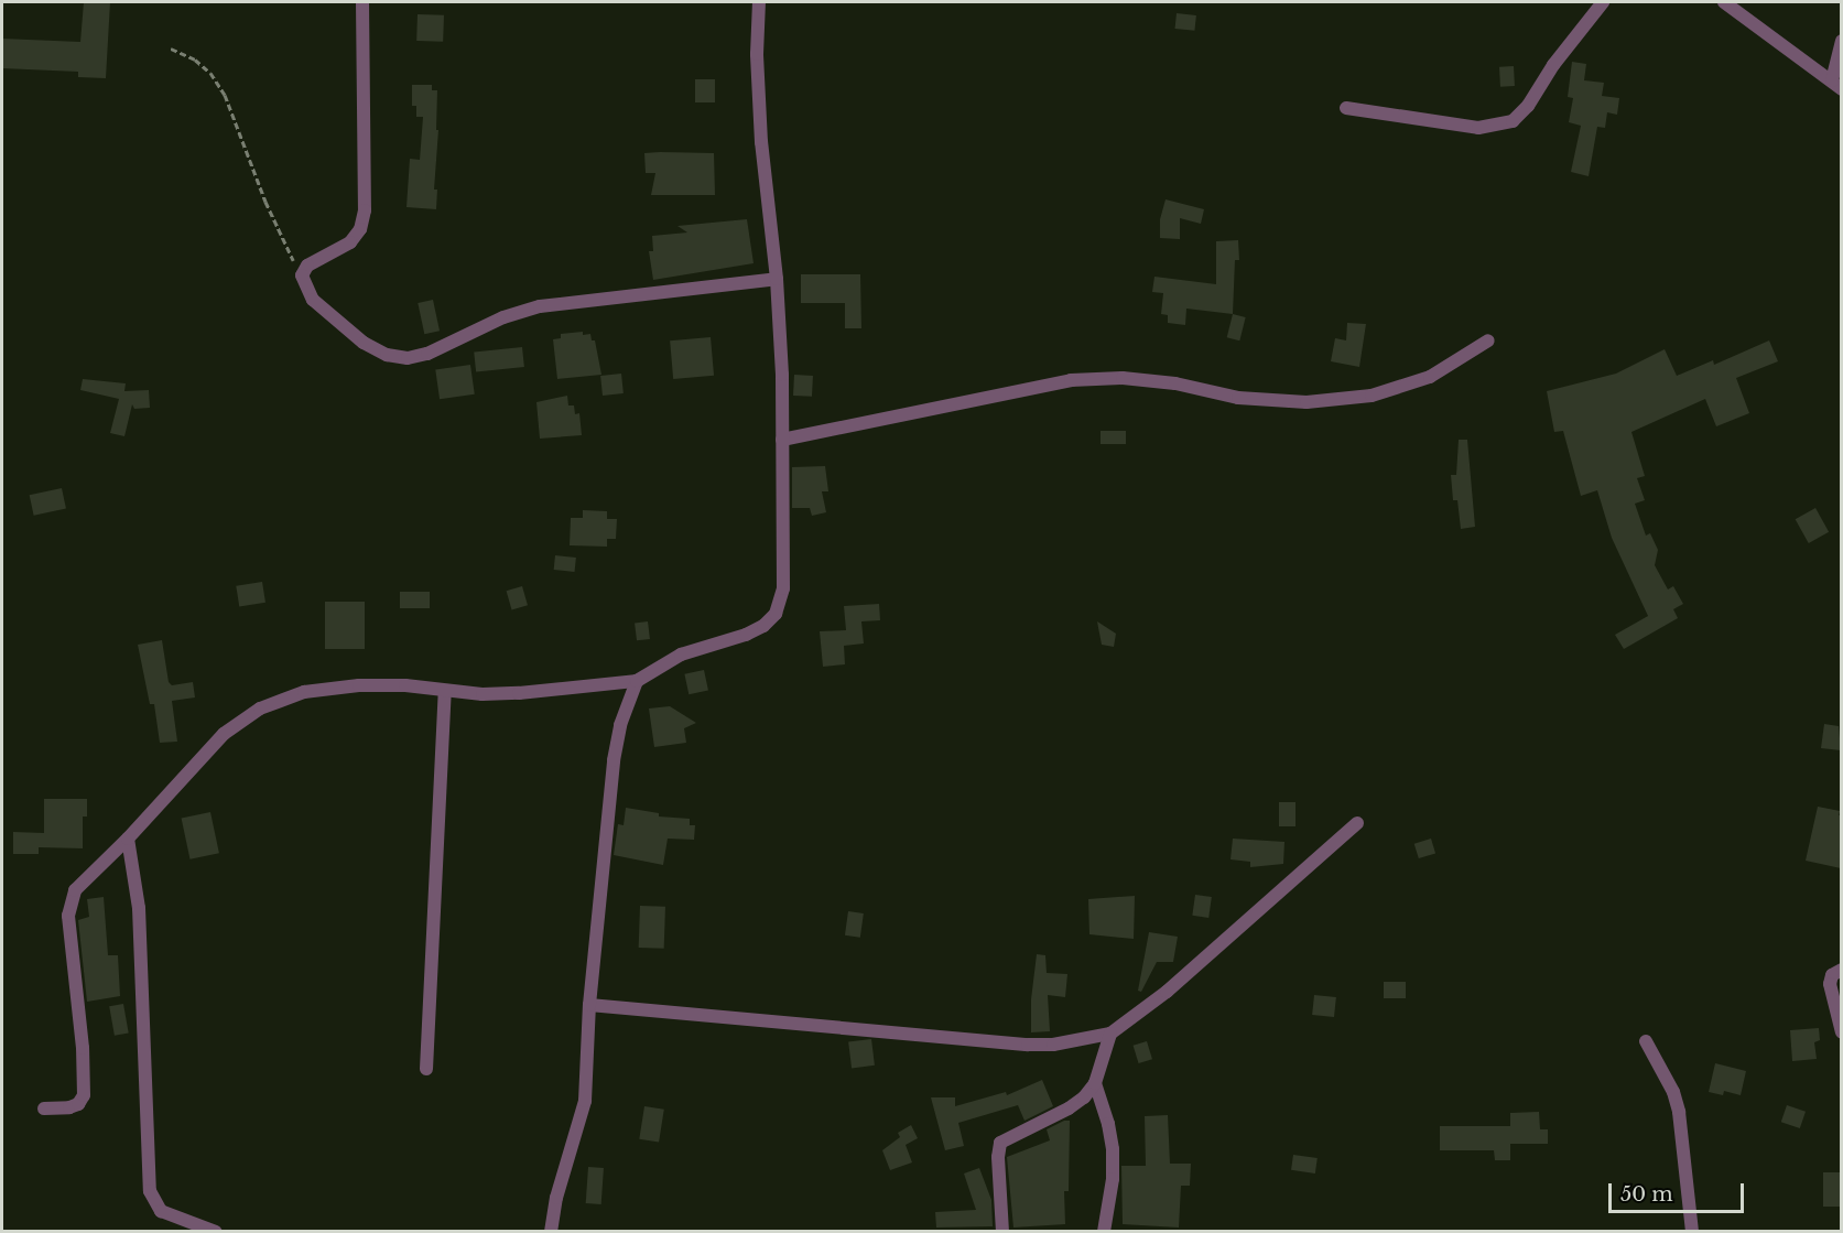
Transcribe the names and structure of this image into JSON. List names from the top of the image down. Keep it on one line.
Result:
{"scale_bar":"50 m"}
